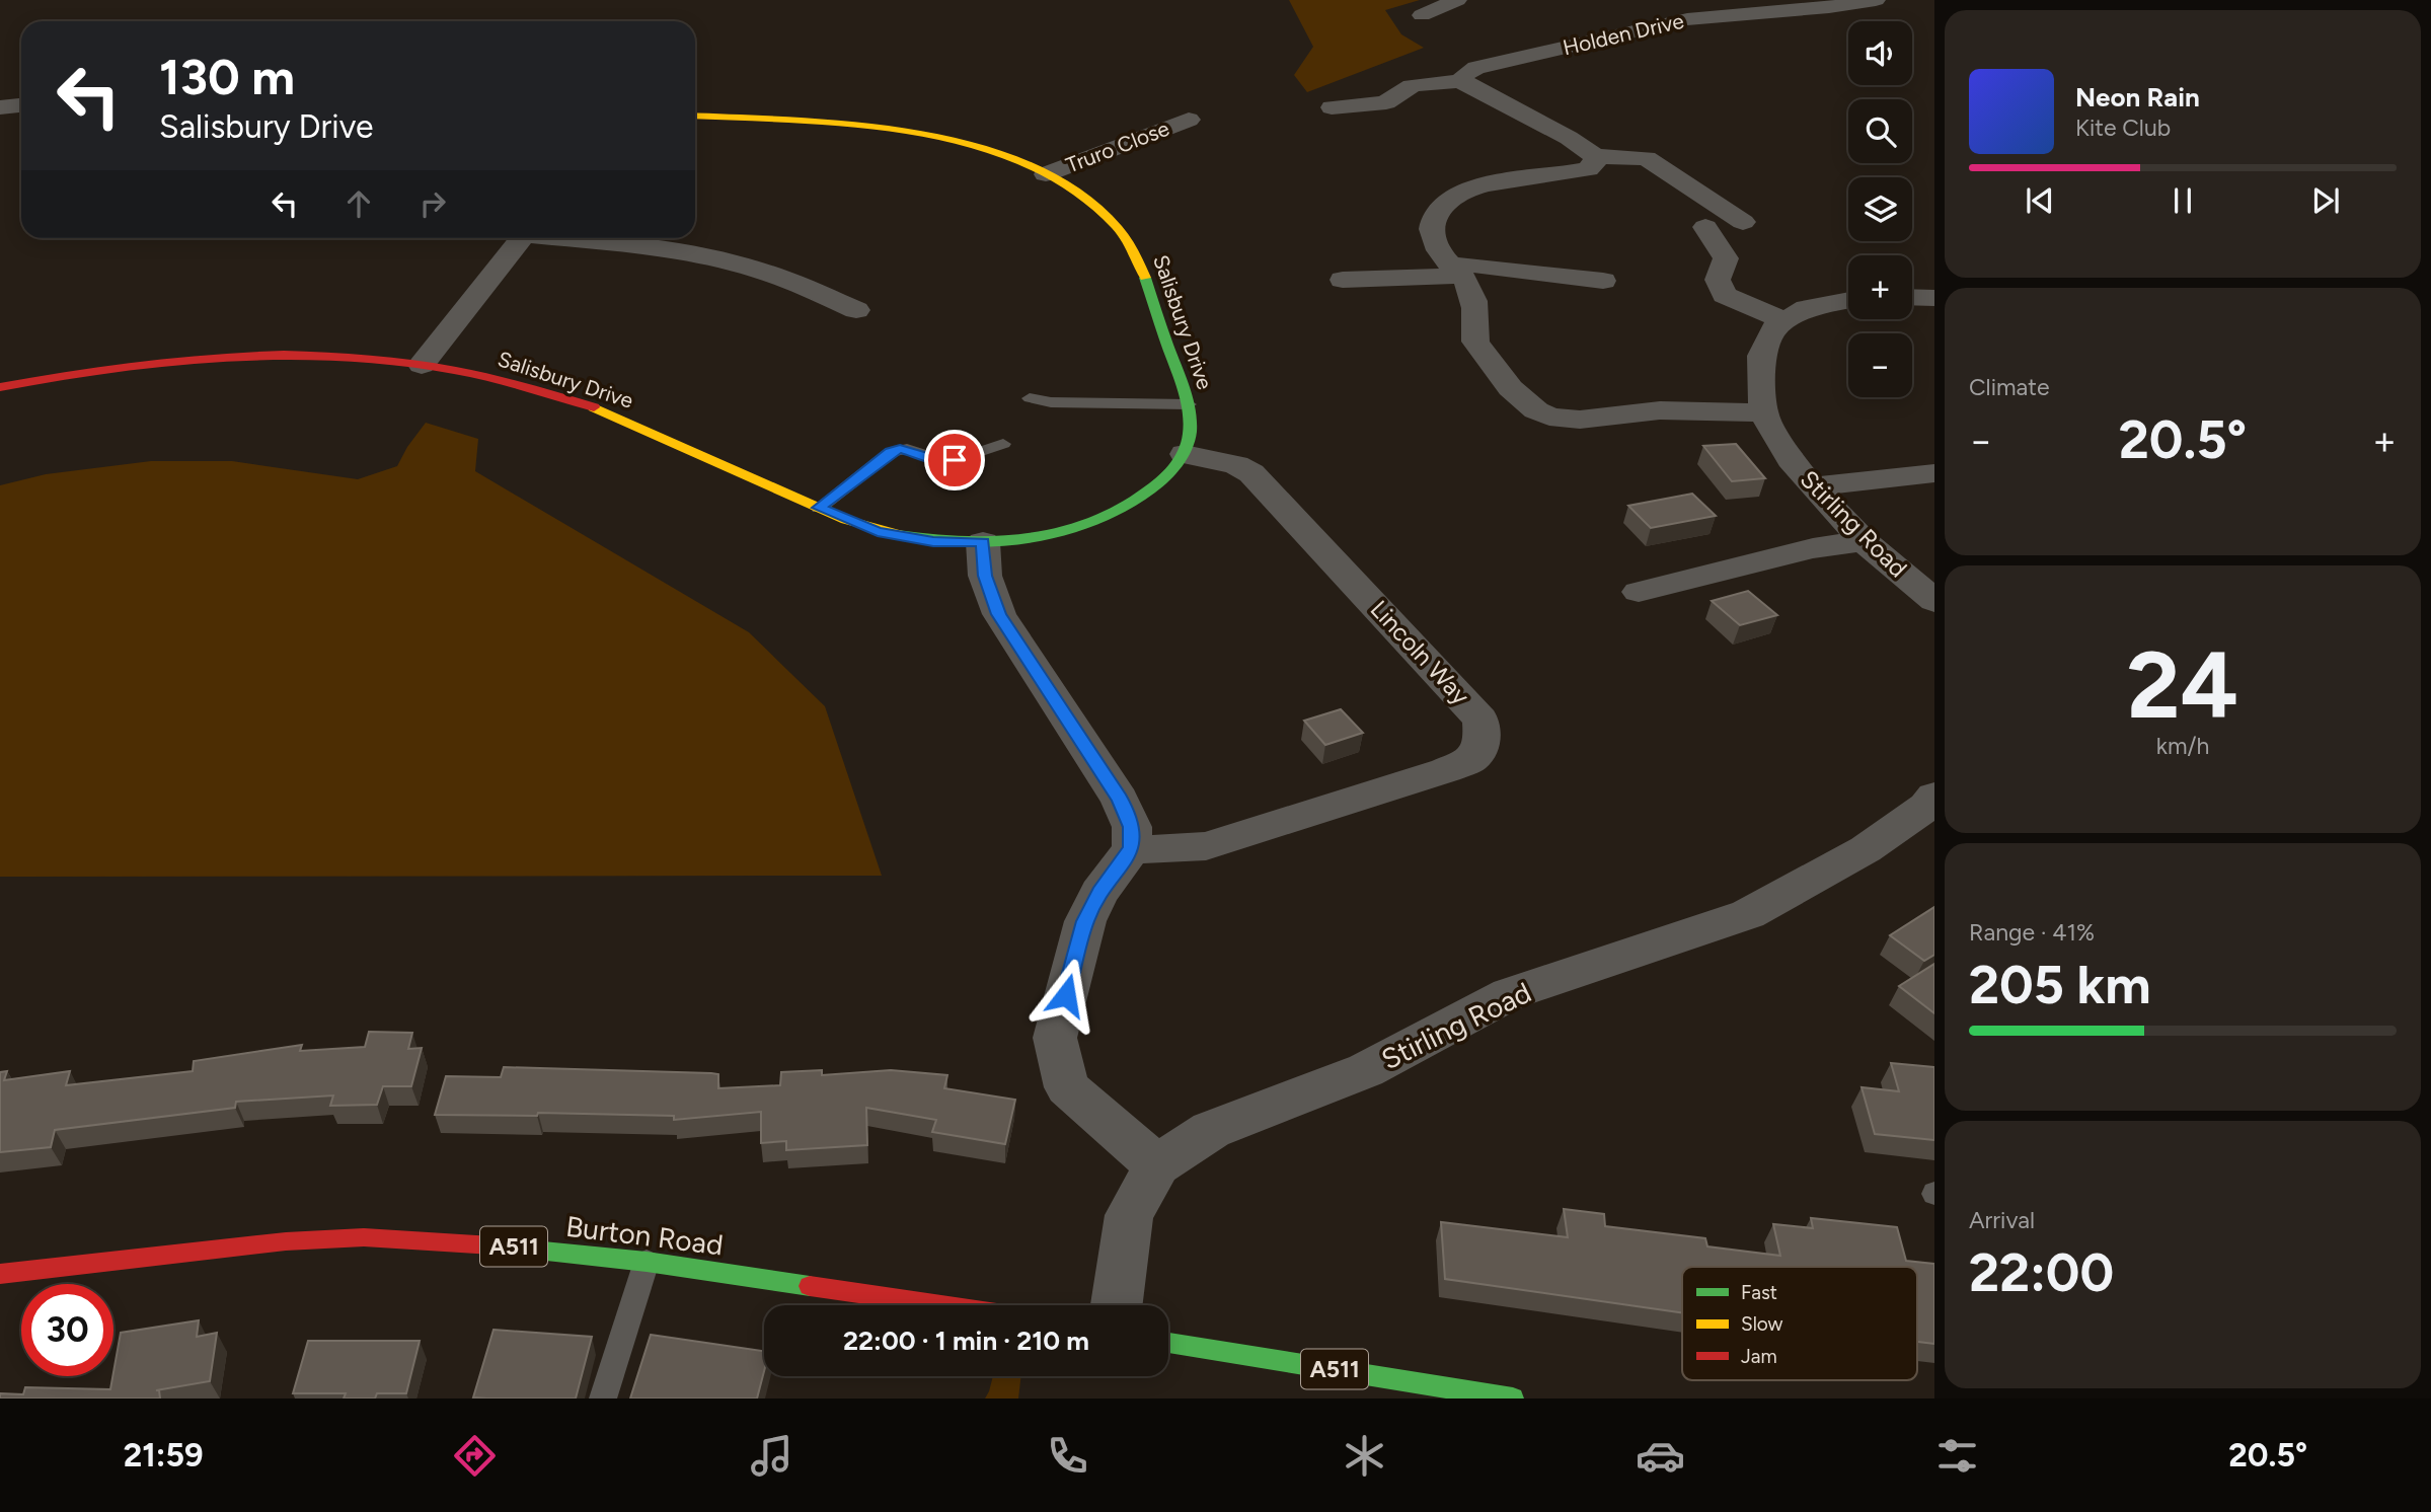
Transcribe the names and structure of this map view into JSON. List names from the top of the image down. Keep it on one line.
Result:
{"streets":{"main road":["Salisbury Drive","Burton Road","A511"],"street":["Holden Drive","Truro Close","Stirling Road","Lincoln Way"]},"crossings":[["Truro Close","Salisbury Drive"],["Salisbury Drive","Lincoln Way"]],"legend":["Fast","Slow","Jam"],"page":{"map_buttons":["+","−"],"turn":["130 m","Salisbury Drive"],"song":["Neon Rain","Kite Club"],"tile":["Climate",["24","km/h"],["Range · 41%","205 km"],["Arrival","22:00"]],"heat":["−","20.5°","+"],"limit":"30","trip":"22:00 · 1 min · 210 m","tabs":["21:59","20.5°"]}}
